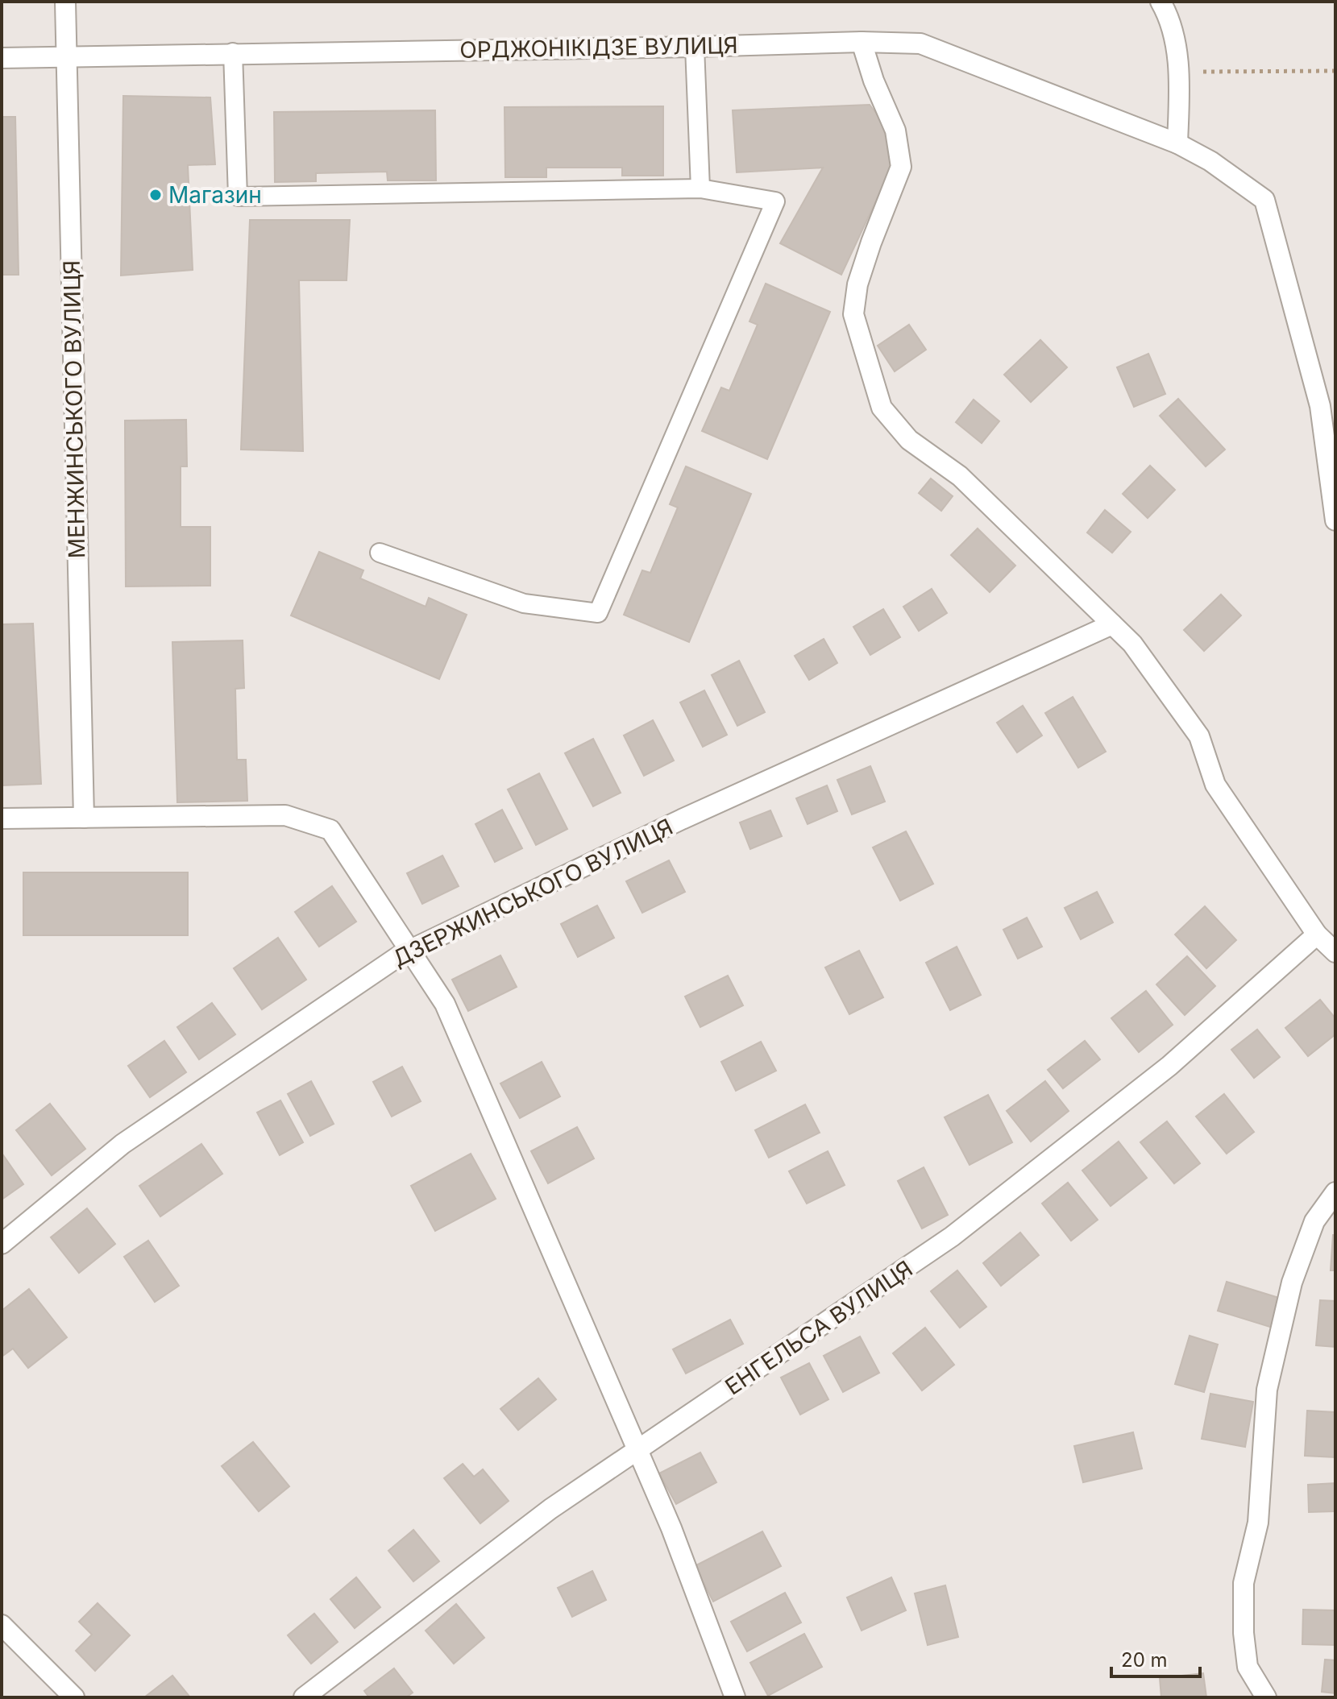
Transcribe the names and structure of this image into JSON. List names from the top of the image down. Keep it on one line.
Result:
{"streets":{"street":["ОРДЖОНІКІДЗЕ ВУЛИЦЯ","МЕНЖИНСЬКОГО ВУЛИЦЯ","ДЗЕРЖИНСЬКОГО ВУЛИЦЯ","ЕНГЕЛЬСА ВУЛИЦЯ"]},"crossings":[["ОРДЖОНІКІДЗЕ ВУЛИЦЯ","МЕНЖИНСЬКОГО ВУЛИЦЯ"]],"places":["Магазин"],"scale_bar":"20 m"}
